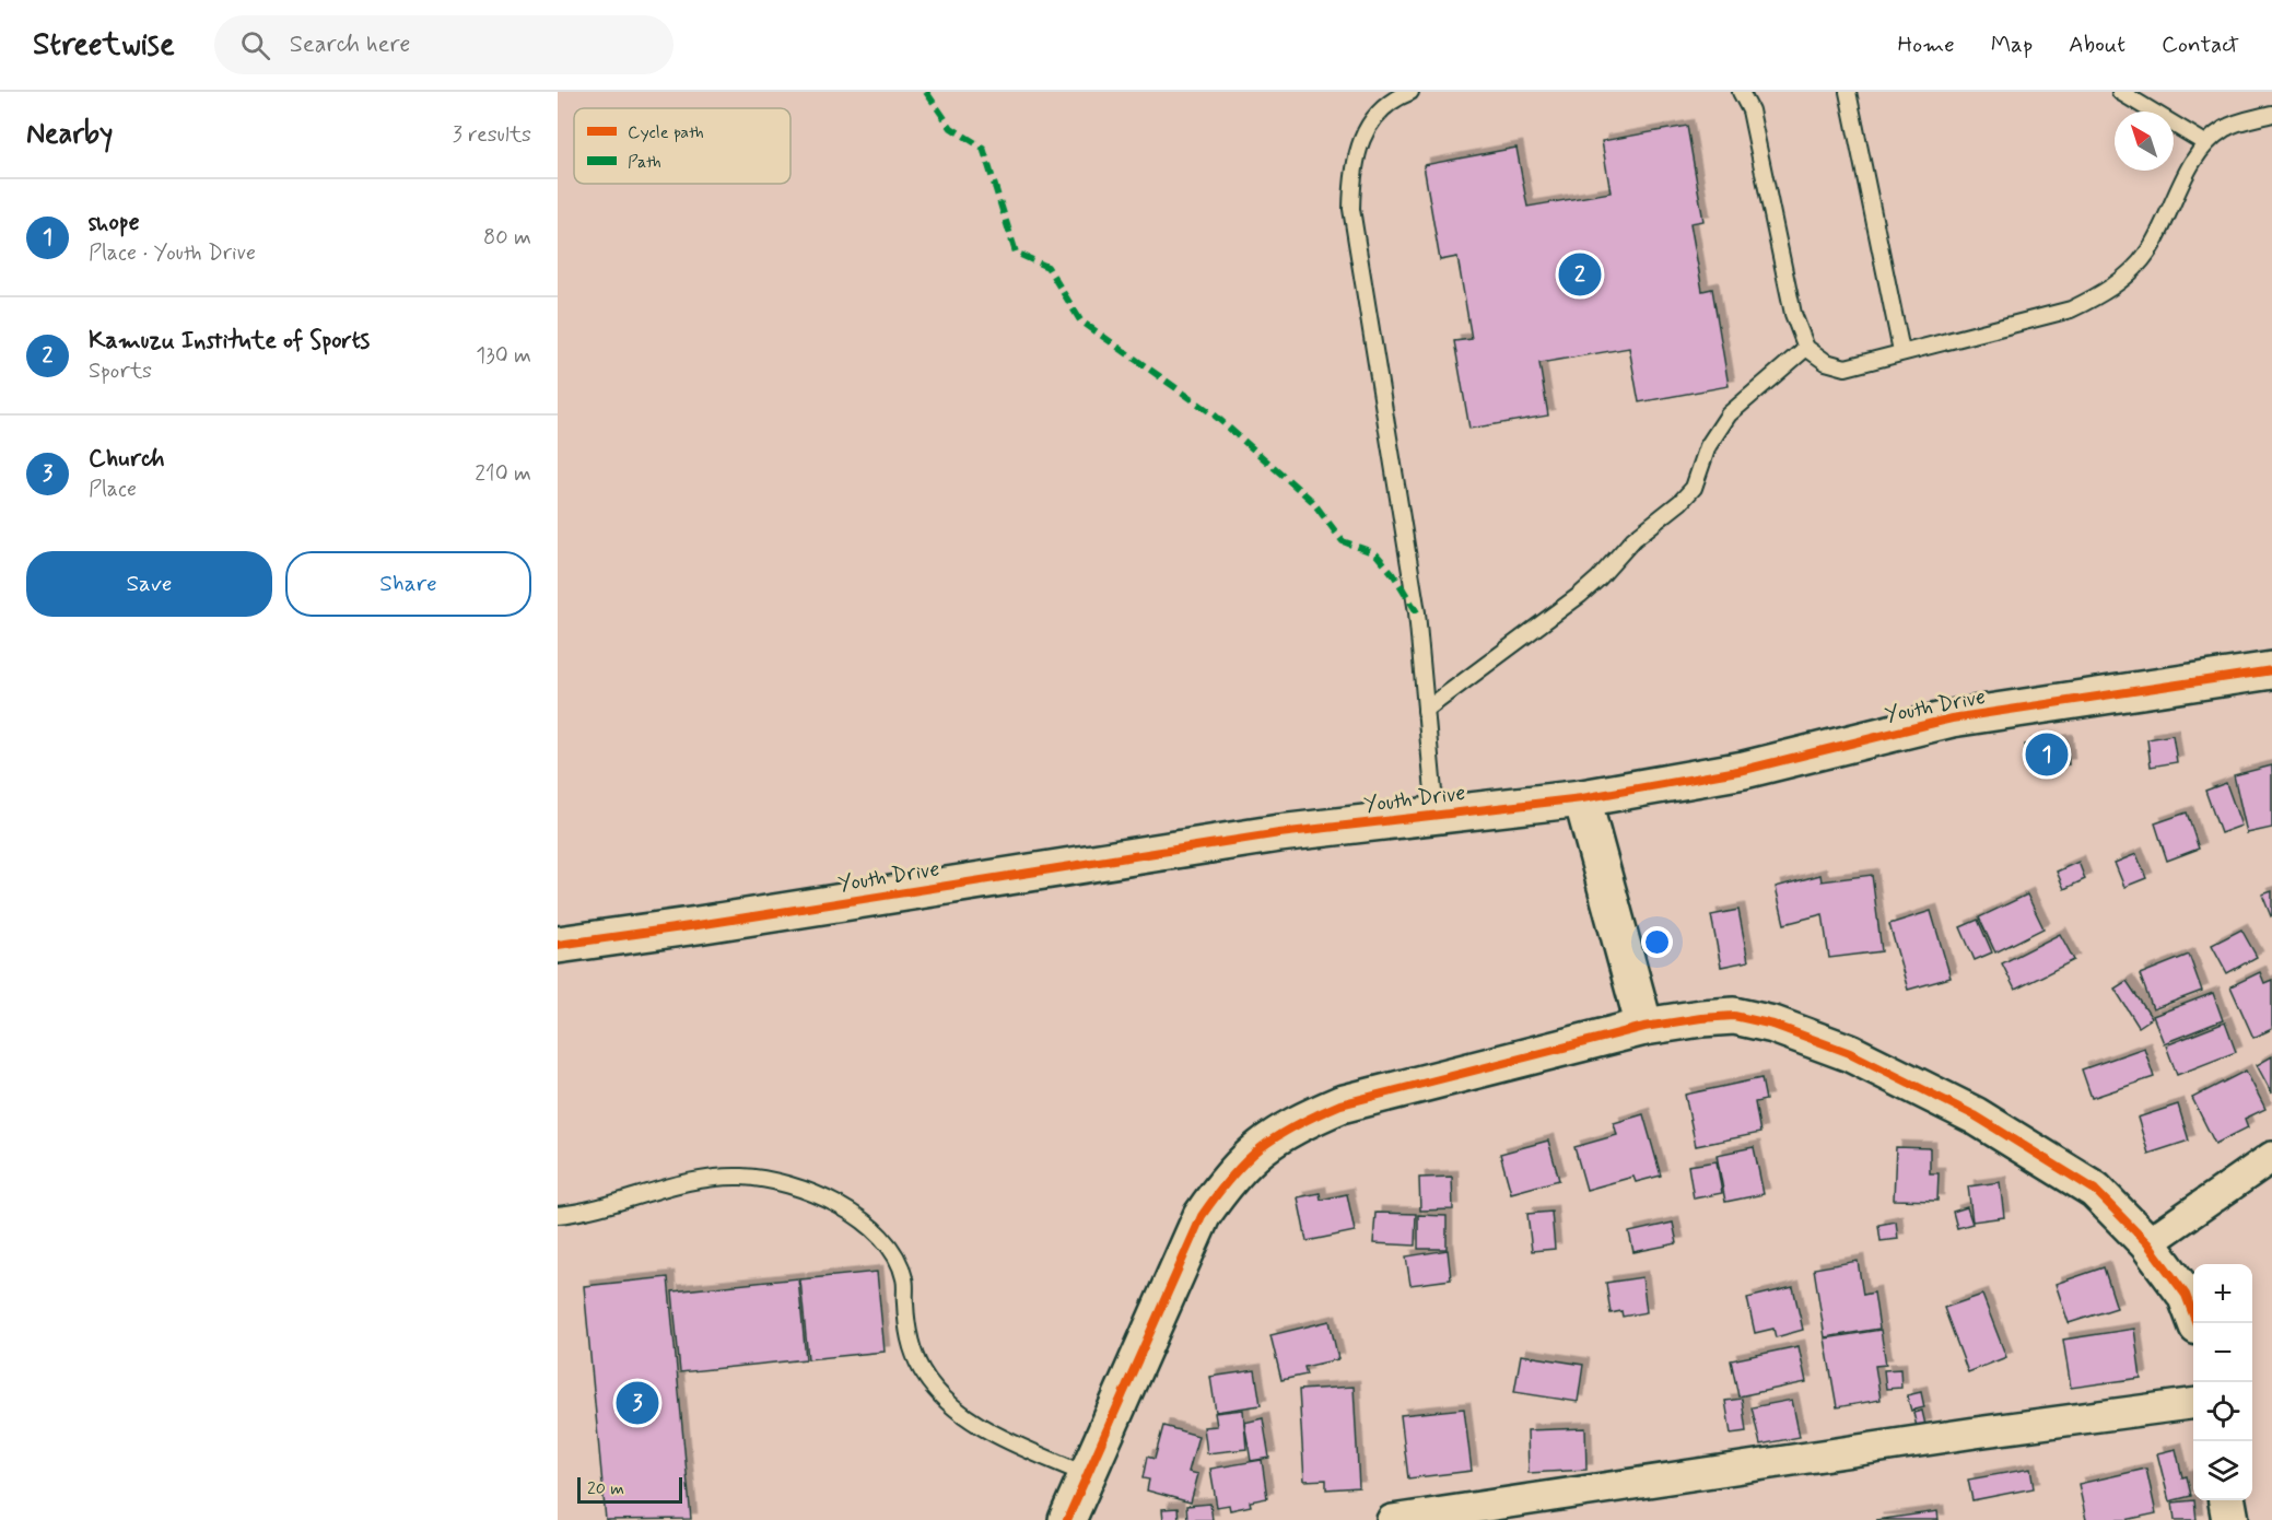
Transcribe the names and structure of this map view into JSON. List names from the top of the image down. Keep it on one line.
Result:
{"streets":{"street":["Youth Drive"]},"legend":["Cycle path","Path"],"scale_bar":"20 m","north":"top left","page":{"header":"Streetwise","search":"Search here","nav":["Home","Map","About","Contact"],"heading":["Nearby","3 results"],"list":[{"mark":"1","name":"shope","note":"Place · Youth Drive","value":"80 m"},{"mark":"2","name":"Kamuzu Institute of Sports","note":"Sports","value":"130 m"},{"mark":"3","name":"Church","note":"Place","value":"210 m"}],"pins":["2","1","3"],"buttons":["Save","Share"],"map_buttons":["+","−"],"scale":"20 m"}}
